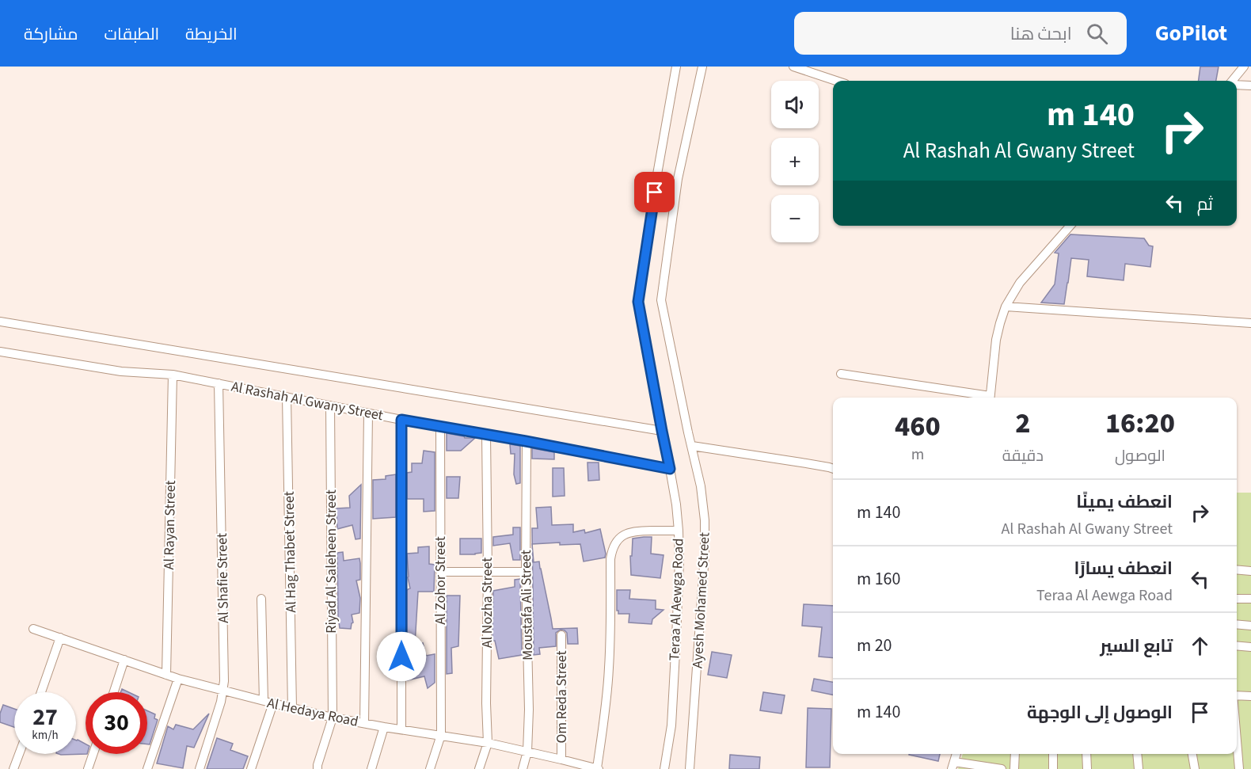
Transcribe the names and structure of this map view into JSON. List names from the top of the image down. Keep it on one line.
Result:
{"streets":{"street":["Al Rashah Al Gwany Street","Al Rayan Street","Al Hag Thabet Street","Riyad Al Saleheen Street","Al Shafie Street","Al Zohor Street","Teraa Al Aewga Road","Ayesh Mohamed Street","Al Nozha Street","Moustafa Ali Street","Om Reda Street","Al Hedaya Road"]},"crossings":[["Al Rashah Al Gwany Street","Al Rayan Street"],["Al Rashah Al Gwany Street","Al Hag Thabet Street"],["Al Rashah Al Gwany Street","Riyad Al Saleheen Street"],["Al Rashah Al Gwany Street","Al Shafie Street"],["Al Rashah Al Gwany Street","Al Zohor Street"],["Al Rashah Al Gwany Street","Teraa Al Aewga Road"],["Al Rashah Al Gwany Street","Al Nozha Street"],["Al Rashah Al Gwany Street","Moustafa Ali Street"],["Al Rayan Street","Al Hedaya Road"],["Al Hag Thabet Street","Al Hedaya Road"],["Riyad Al Saleheen Street","Al Hedaya Road"],["Al Shafie Street","Al Hedaya Road"],["Al Zohor Street","Al Hedaya Road"],["Al Nozha Street","Al Hedaya Road"],["Moustafa Ali Street","Al Hedaya Road"],["Om Reda Street","Al Hedaya Road"]],"page":{"header":"GoPilot","search":"ابحث هنا","nav":["الخريطة","الطبقات","مشاركة"],"map_buttons":["+","−"],"turn":["140 m","Al Rashah Al Gwany Street"],"then":"ثم","eta":["16:20","الوصول","2","دقيقة","460","m"],"list":[{"name":"انعطف يمينًا","note":"Al Rashah Al Gwany Street","value":"140 m"},{"name":"انعطف يسارًا","note":"Teraa Al Aewga Road","value":"160 m"},{"name":"تابع السير","value":"20 m"},{"name":"الوصول إلى الوجهة","value":"140 m"}],"speed":"27 km/h","limit":"30"}}
